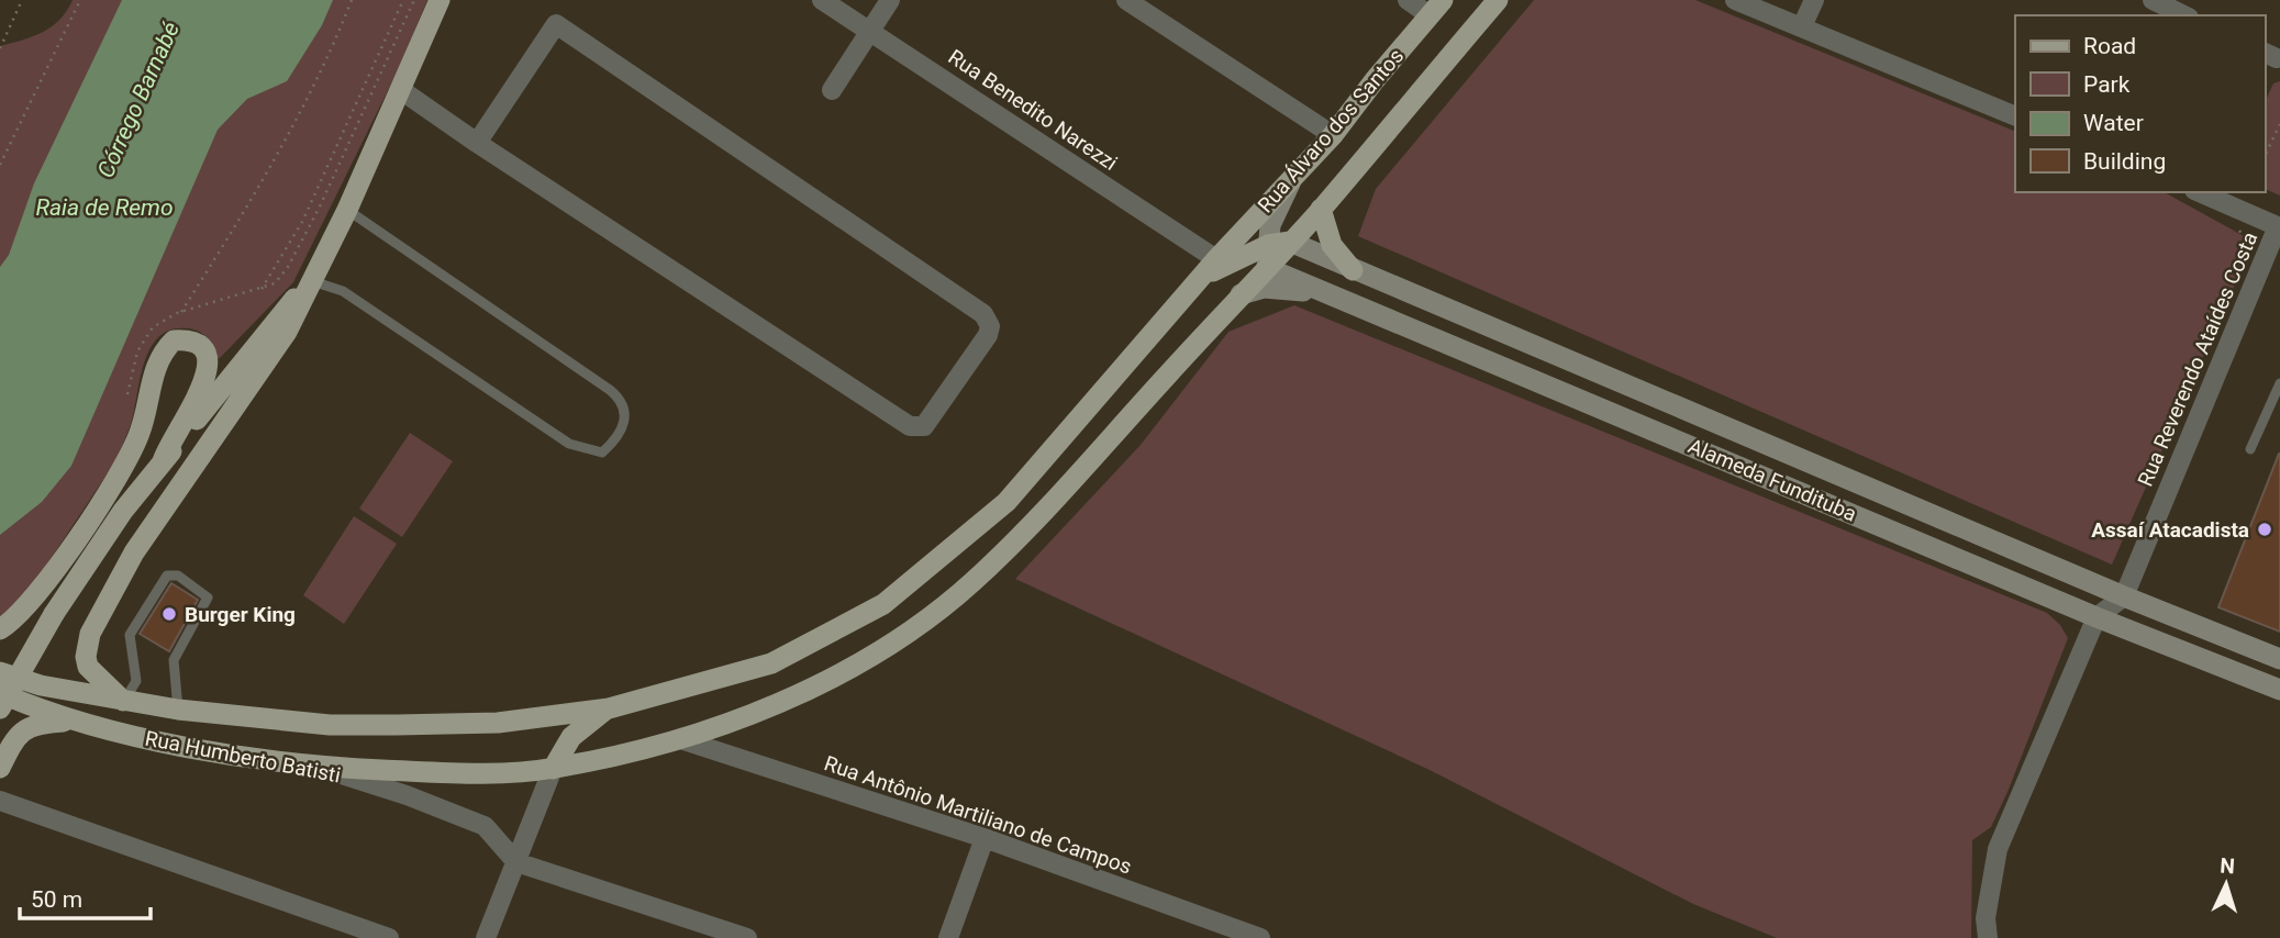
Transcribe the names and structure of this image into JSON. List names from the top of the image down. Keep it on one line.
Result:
{"streets":{"main road":["Rua Álvaro dos Santos","Alameda Fundituba","Rua Humberto Batisti"],"street":["Rua Benedito Narezzi","Rua Reverendo Ataídes Costa","Rua Antônio Martiliano de Campos"]},"crossings":[["Rua Benedito Narezzi","Rua Álvaro dos Santos"],["Rua Reverendo Ataídes Costa","Alameda Fundituba"]],"water":["Córrego Barnabé","Raia de Remo"],"places":["Assaí Atacadista","Burger King"],"legend":["Road","Park","Water","Building"],"scale_bar":"50 m","north":"top"}
